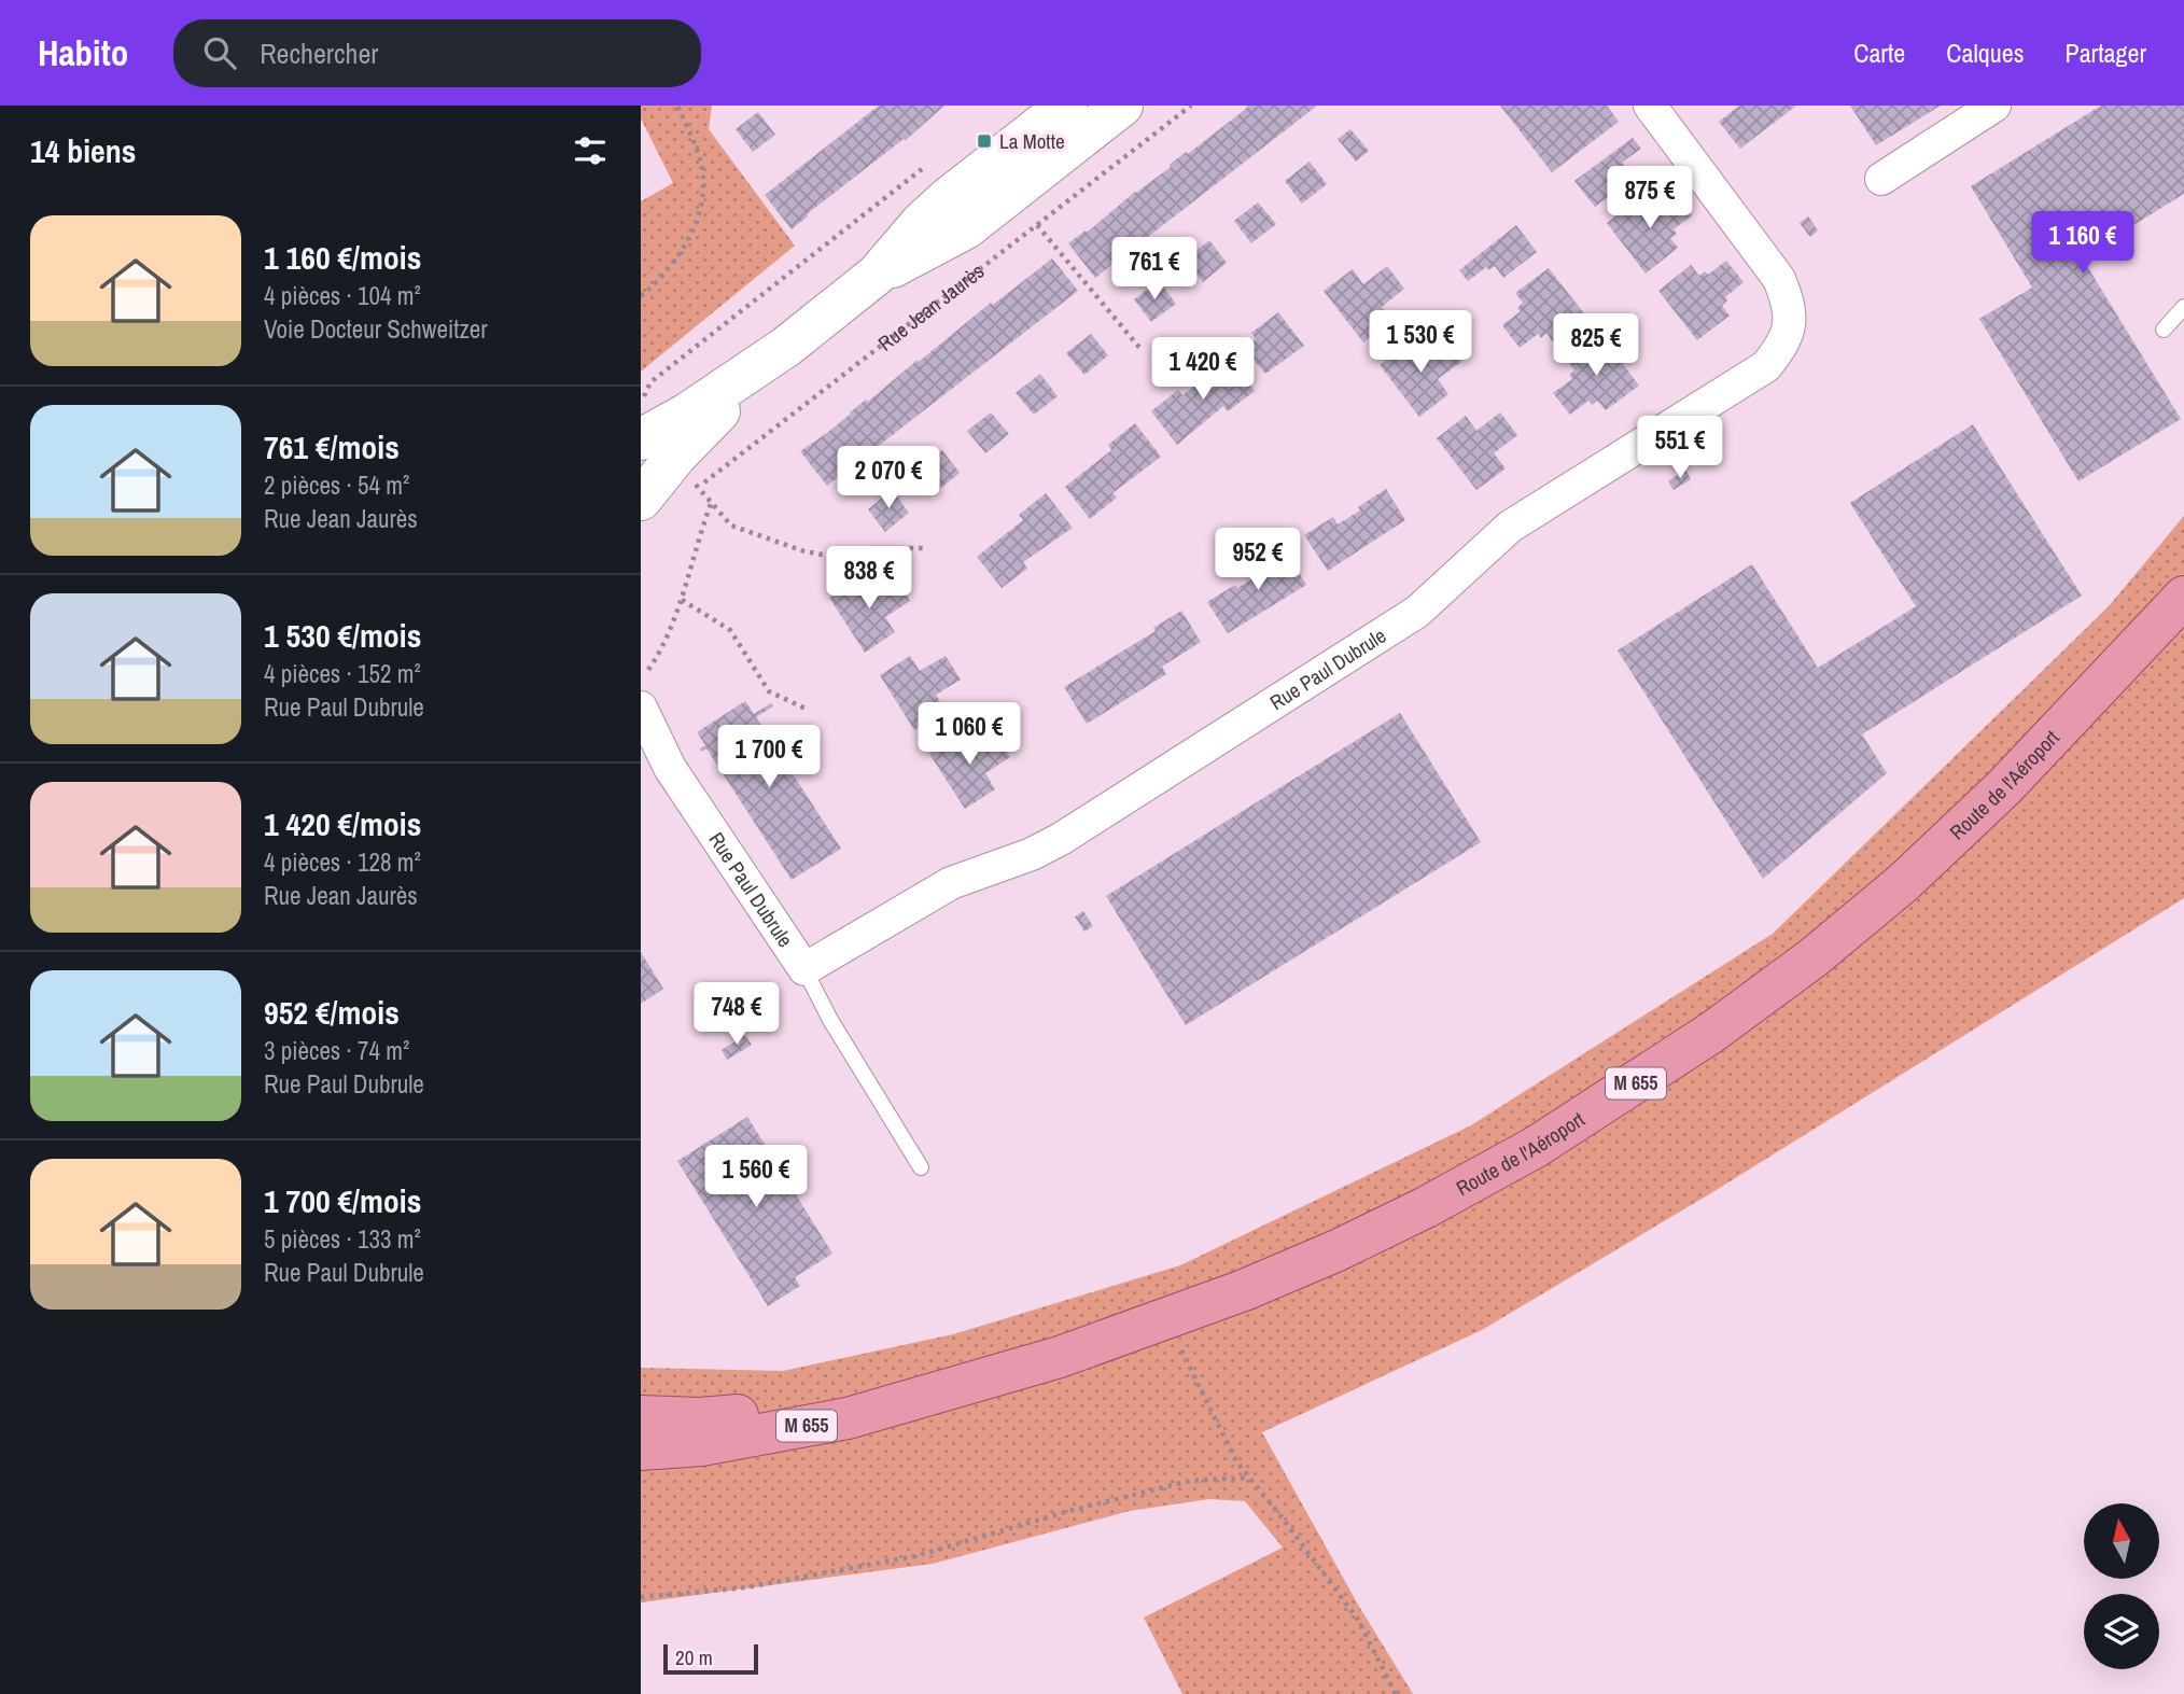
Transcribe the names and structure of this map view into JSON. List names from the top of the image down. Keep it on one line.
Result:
{"streets":{"main road":["Rue Jean Jaurès","Route de l'Aéroport","M 655"],"street":["Rue Paul Dubrule"]},"places":{"transit":["La Motte"]},"scale_bar":"20 m","north":"top","page":{"header":"Habito","search":"Rechercher","nav":["Carte","Calques","Partager"],"heading":"14 biens","price":["875 €","1 160 €","761 €","1 530 €","825 €","1 420 €","551 €","2 070 €","952 €","838 €","1 060 €","1 700 €","748 €","1 560 €"],"list":[{"name":"1 160 €/mois","note":"4 pièces · 104 m² · Voie Docteur Schweitzer"},{"name":"761 €/mois","note":"2 pièces · 54 m² · Rue Jean Jaurès"},{"name":"1 530 €/mois","note":"4 pièces · 152 m² · Rue Paul Dubrule"},{"name":"1 420 €/mois","note":"4 pièces · 128 m² · Rue Jean Jaurès"},{"name":"952 €/mois","note":"3 pièces · 74 m² · Rue Paul Dubrule"},{"name":"1 700 €/mois","note":"5 pièces · 133 m² · Rue Paul Dubrule"}],"scale":"20 m"}}
